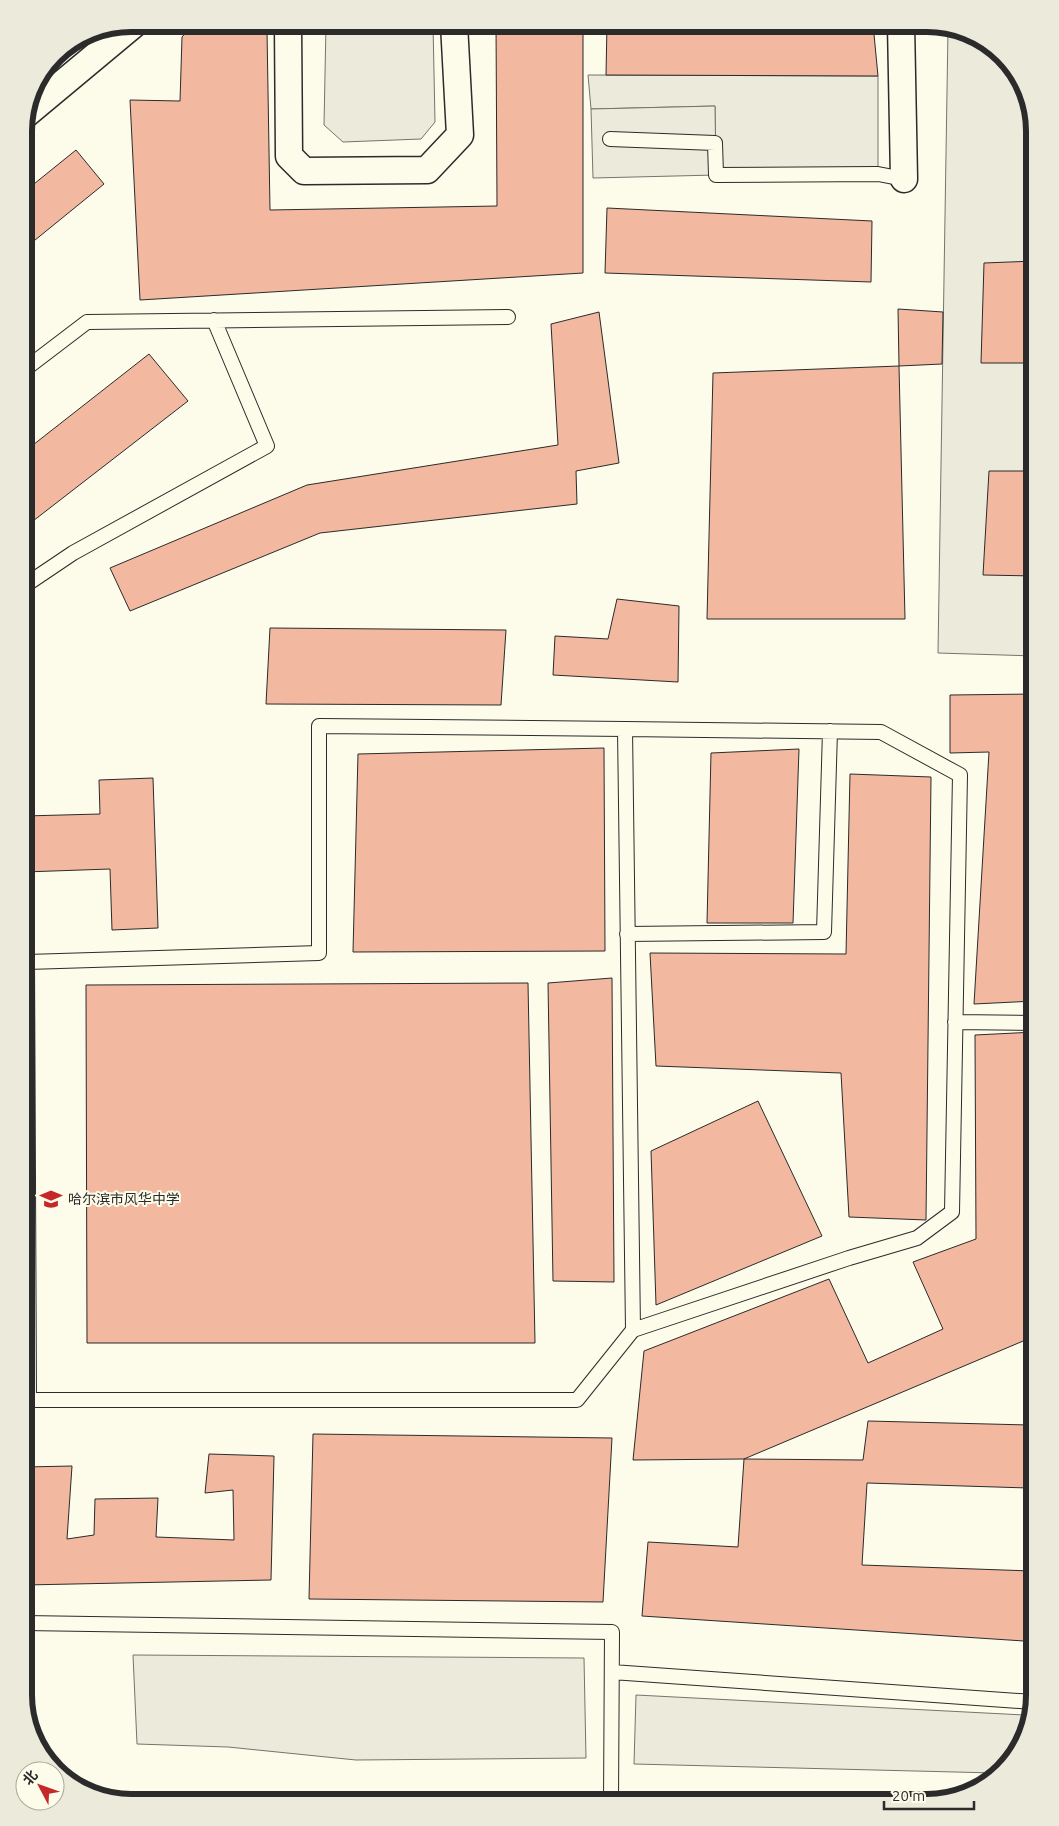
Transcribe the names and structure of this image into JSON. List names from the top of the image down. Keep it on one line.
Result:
{"places":{"school or university":["哈尔滨市风华中学"]},"scale_bar":"20 m","north":"top left"}
